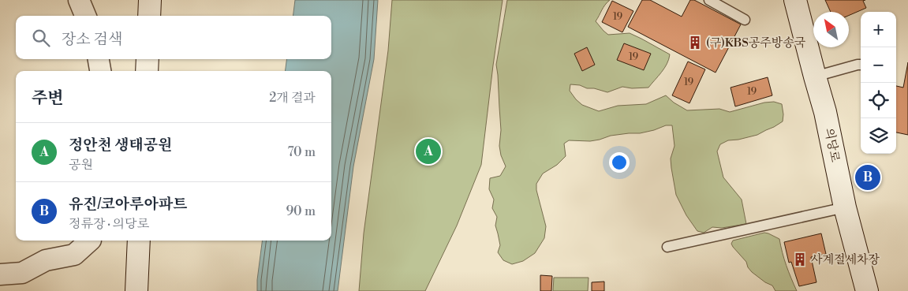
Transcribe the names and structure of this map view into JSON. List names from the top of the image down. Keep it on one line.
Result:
{"streets":{"main road":["의당로"]},"places":{"building":["(구)KBS공주방송국","사계절세차장"]},"house_numbers":["19","19","19","19"],"north":"top left","page":{"map_buttons":["+","−"],"search":"장소 검색","heading":["주변","2개 결과"],"list":[{"mark":"A","name":"정안천 생태공원","note":"공원","value":"70 m"},{"mark":"B","name":"유진/코아루아파트","note":"정류장 · 의당로","value":"90 m"}],"pins":["A","B"]}}
